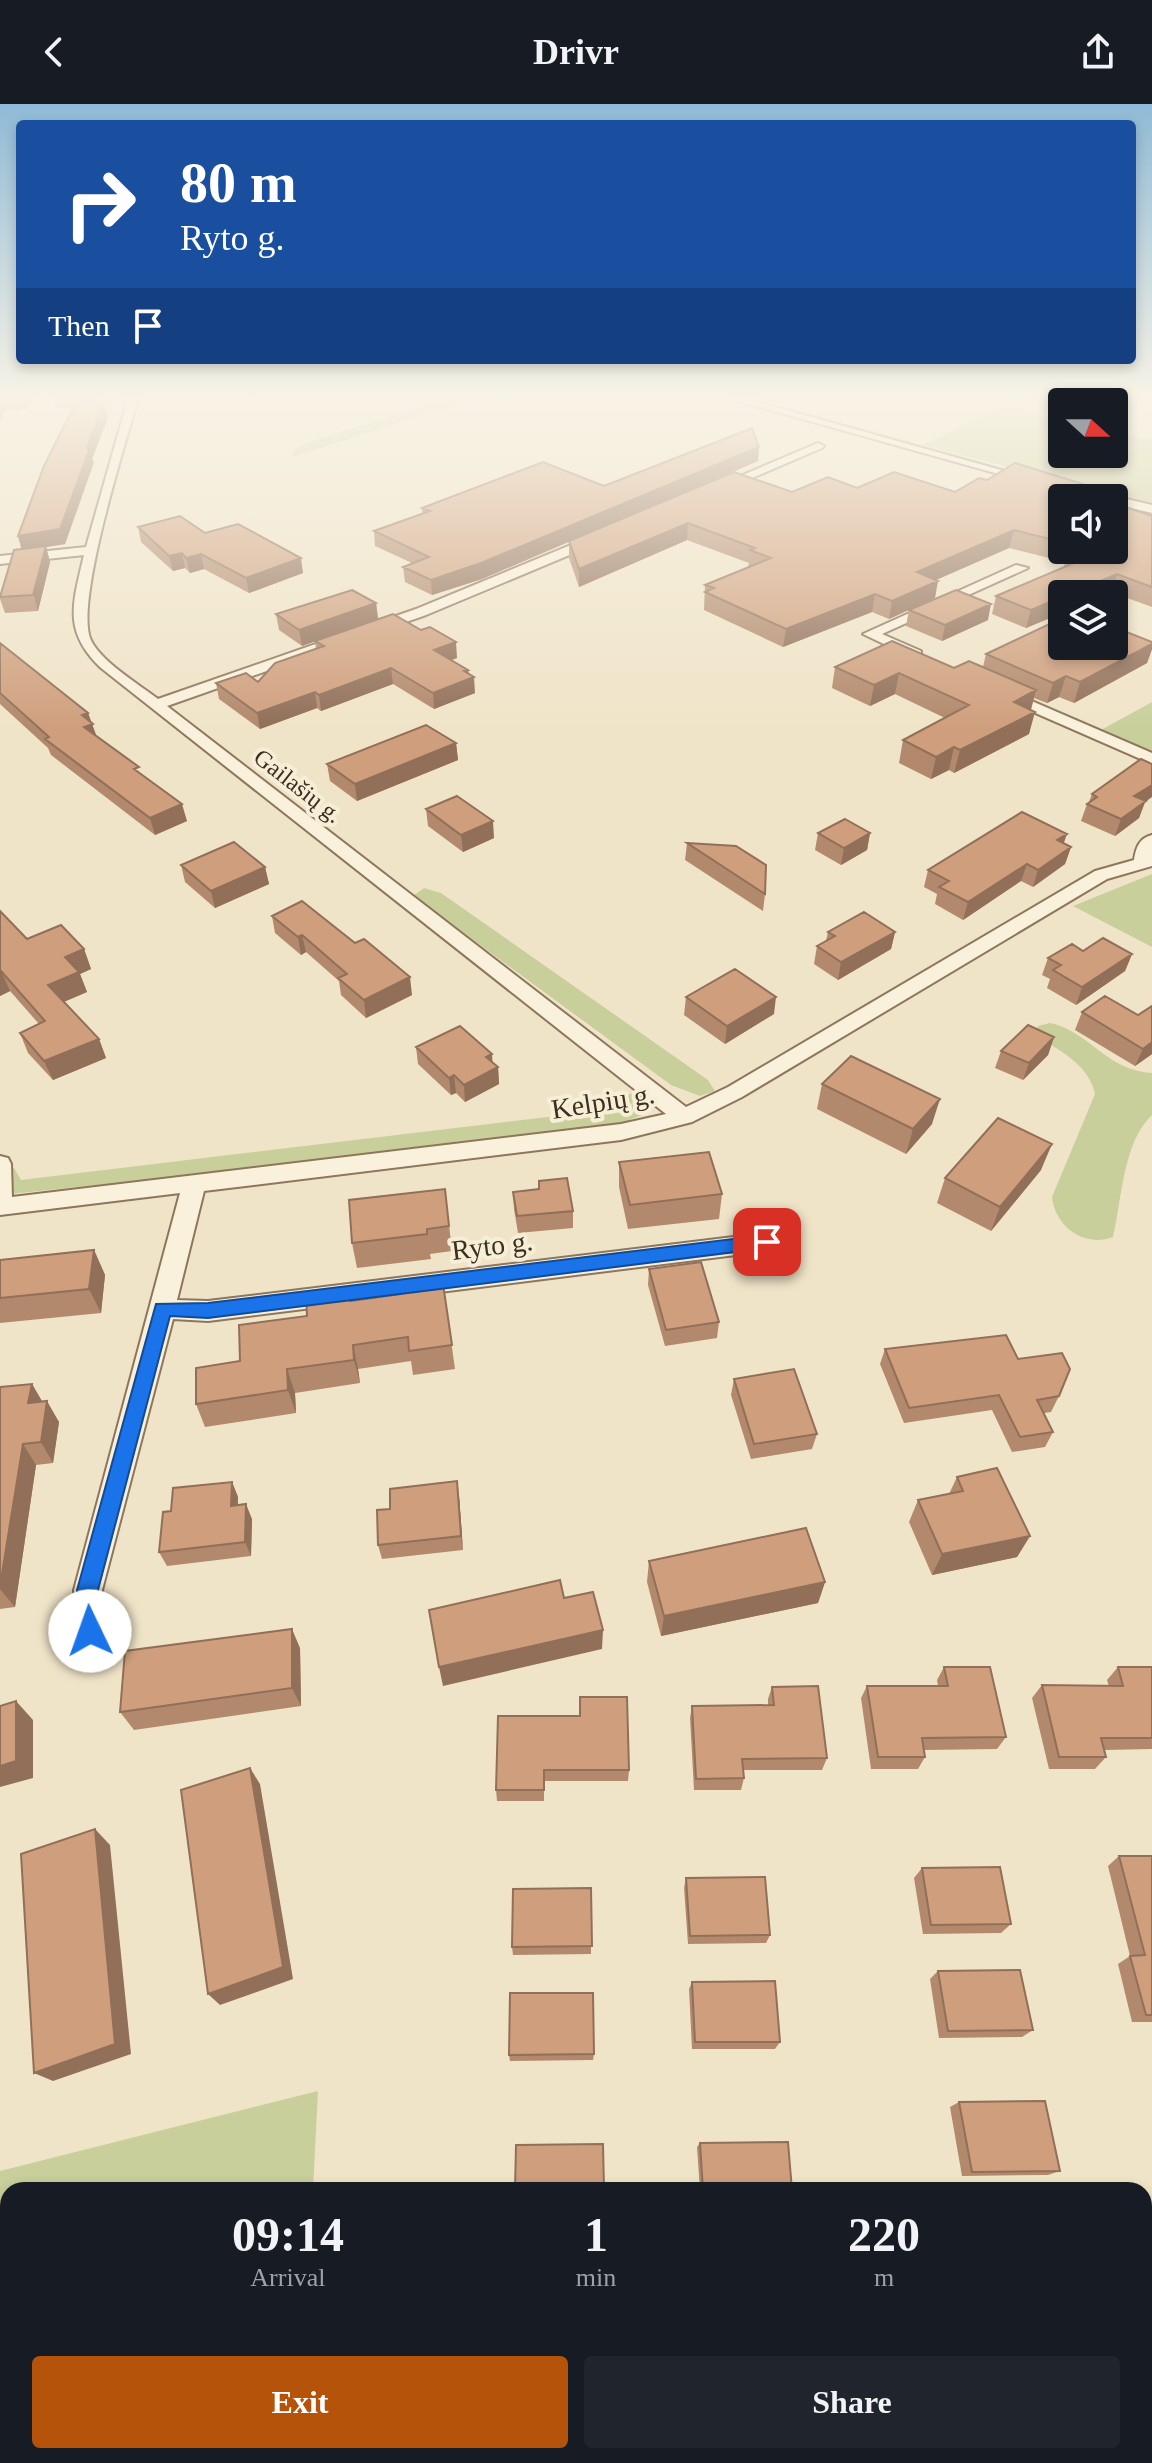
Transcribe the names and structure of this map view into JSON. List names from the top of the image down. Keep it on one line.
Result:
{"streets":{"street":["Gailašių g.","Kelpių g.","Ryto g."]},"crossings":[["Gailašių g.","Kelpių g."]],"north":"right","page":{"header":"Drivr","turn":["80 m","Ryto g."],"then":"Then","eta":["09:14","Arrival","1","min","220","m"],"buttons":["Exit","Share"]}}
